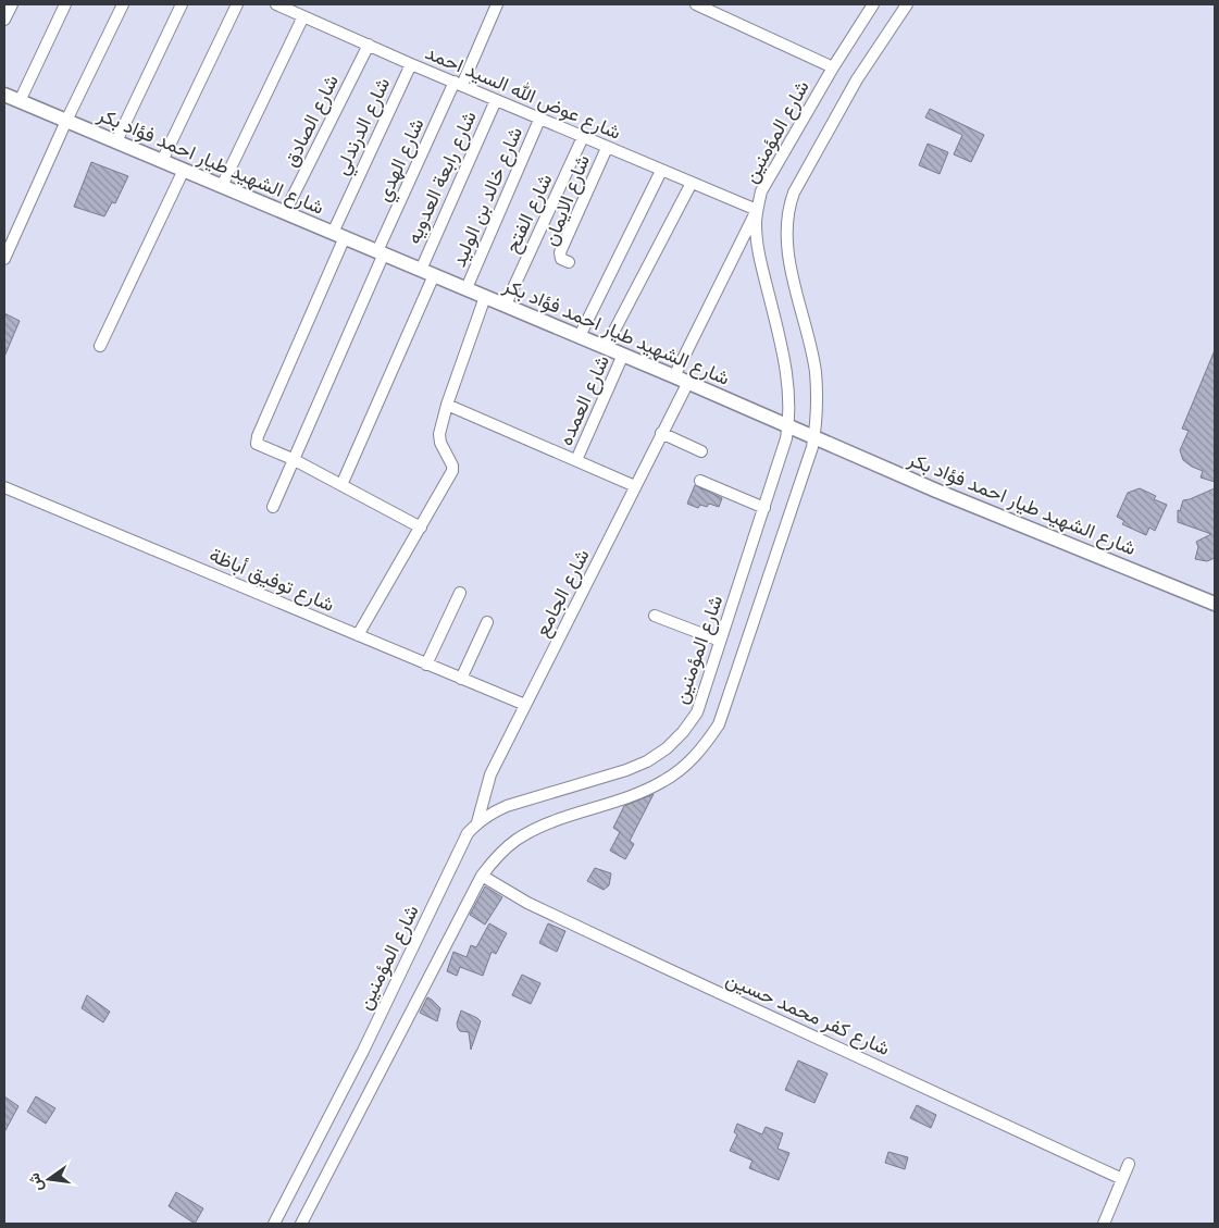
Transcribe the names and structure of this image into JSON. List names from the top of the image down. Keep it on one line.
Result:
{"streets":{"street":["شارع عوض الله السيد احمد","شارع الصادق","شارع الدرندلي","شارع المؤمنين","شارع الهدي","شارع الشهيد طيار احمد فؤاد بكر","شارع رابعة العدويه","شارع خالد بن الوليد","شارع الايمان","شارع الفتح","شارع العمده","شارع توفيق أباظة","شارع الجامع","شارع كفر محمد حسين"]},"crossings":[["شارع عوض الله السيد احمد","شارع الصادق"],["شارع عوض الله السيد احمد","شارع الدرندلي"],["شارع عوض الله السيد احمد","شارع المؤمنين"],["شارع عوض الله السيد احمد","شارع الهدي"],["شارع عوض الله السيد احمد","شارع رابعة العدويه"],["شارع عوض الله السيد احمد","شارع خالد بن الوليد"],["شارع عوض الله السيد احمد","شارع الايمان"],["شارع عوض الله السيد احمد","شارع الفتح"],["شارع الصادق","شارع الشهيد طيار احمد فؤاد بكر"],["شارع الدرندلي","شارع الهدي"],["شارع الدرندلي","شارع الشهيد طيار احمد فؤاد بكر"],["شارع المؤمنين","شارع الشهيد طيار احمد فؤاد بكر"],["شارع المؤمنين","شارع الجامع"],["شارع الهدي","شارع الشهيد طيار احمد فؤاد بكر"],["شارع الشهيد طيار احمد فؤاد بكر","شارع رابعة العدويه"],["شارع الشهيد طيار احمد فؤاد بكر","شارع خالد بن الوليد"],["شارع الشهيد طيار احمد فؤاد بكر","شارع الفتح"],["شارع الشهيد طيار احمد فؤاد بكر","شارع العمده"],["شارع الشهيد طيار احمد فؤاد بكر","شارع الجامع"],["شارع توفيق أباظة","شارع الجامع"]],"north":"left"}
